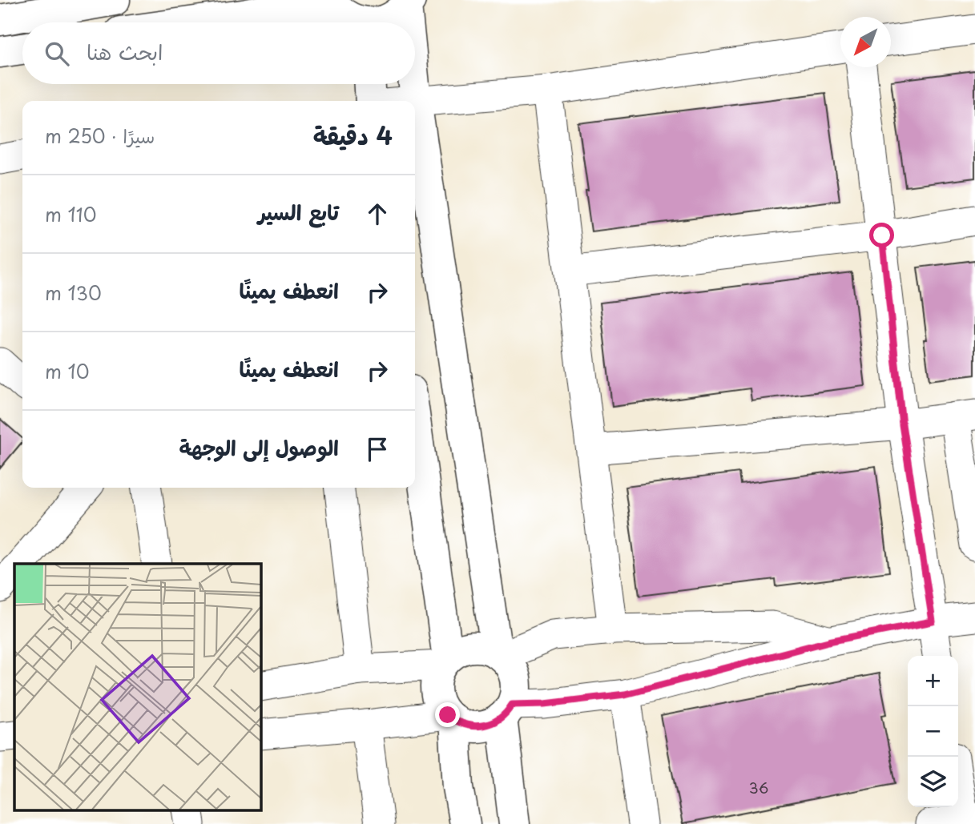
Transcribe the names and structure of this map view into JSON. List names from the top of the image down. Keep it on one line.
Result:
{"house_numbers":["36"],"north":"bottom left","page":{"search":"ابحث هنا","heading":["4 دقيقة","سيرًا · 250 m"],"list":[["تابع السير","110 m"],["انعطف يمينًا","130 m"],["انعطف يمينًا","10 m"],"الوصول إلى الوجهة"],"map_buttons":["+","−"]}}
